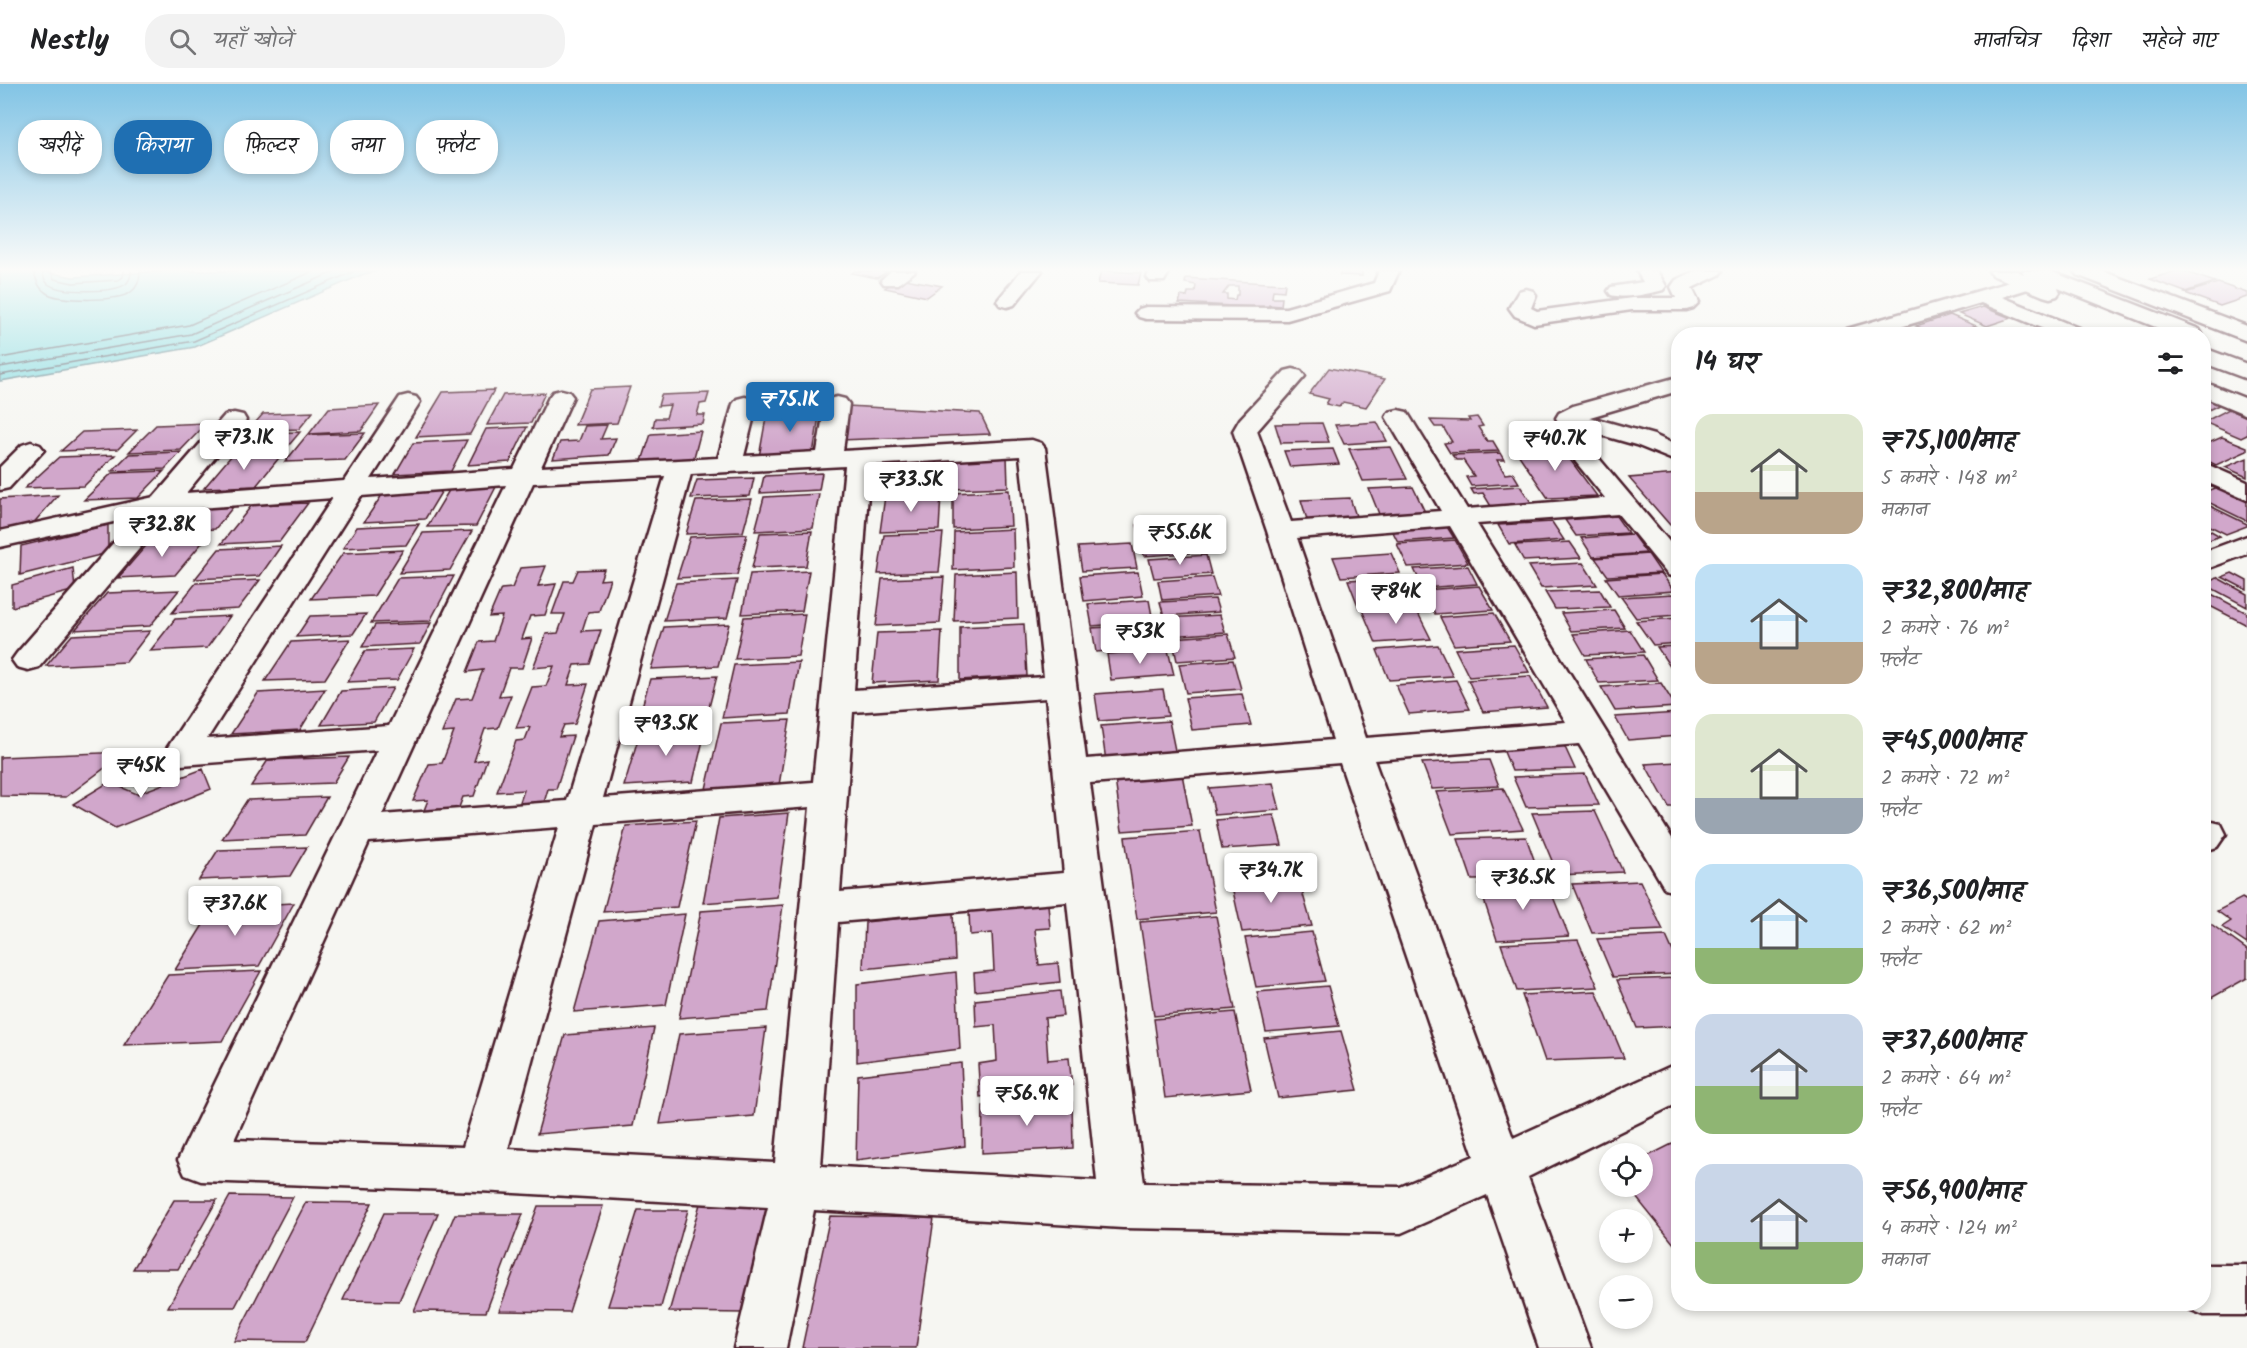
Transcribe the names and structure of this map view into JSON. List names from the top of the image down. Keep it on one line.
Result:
{"page":{"header":"Nestly","search":"यहाँ खोजें","nav":["मानचित्र","दिशा","सहेजे गए"],"chip":["खरीदें","किराया","फ़िल्टर","नया","फ़्लैट"],"heading":"14 घर","price":["₹75.1K","₹73.1K","₹40.7K","₹33.5K","₹32.8K","₹55.6K","₹84K","₹53K","₹93.5K","₹45K","₹34.7K","₹36.5K","₹37.6K","₹56.9K"],"list":[{"name":"₹75,100/माह","note":"5 कमरे · 148 m² · मकान"},{"name":"₹32,800/माह","note":"2 कमरे · 76 m² · फ़्लैट"},{"name":"₹45,000/माह","note":"2 कमरे · 72 m² · फ़्लैट"},{"name":"₹36,500/माह","note":"2 कमरे · 62 m² · फ़्लैट"},{"name":"₹37,600/माह","note":"2 कमरे · 64 m² · फ़्लैट"},{"name":"₹56,900/माह","note":"4 कमरे · 124 m² · मकान"}],"map_buttons":["+","−"]}}
